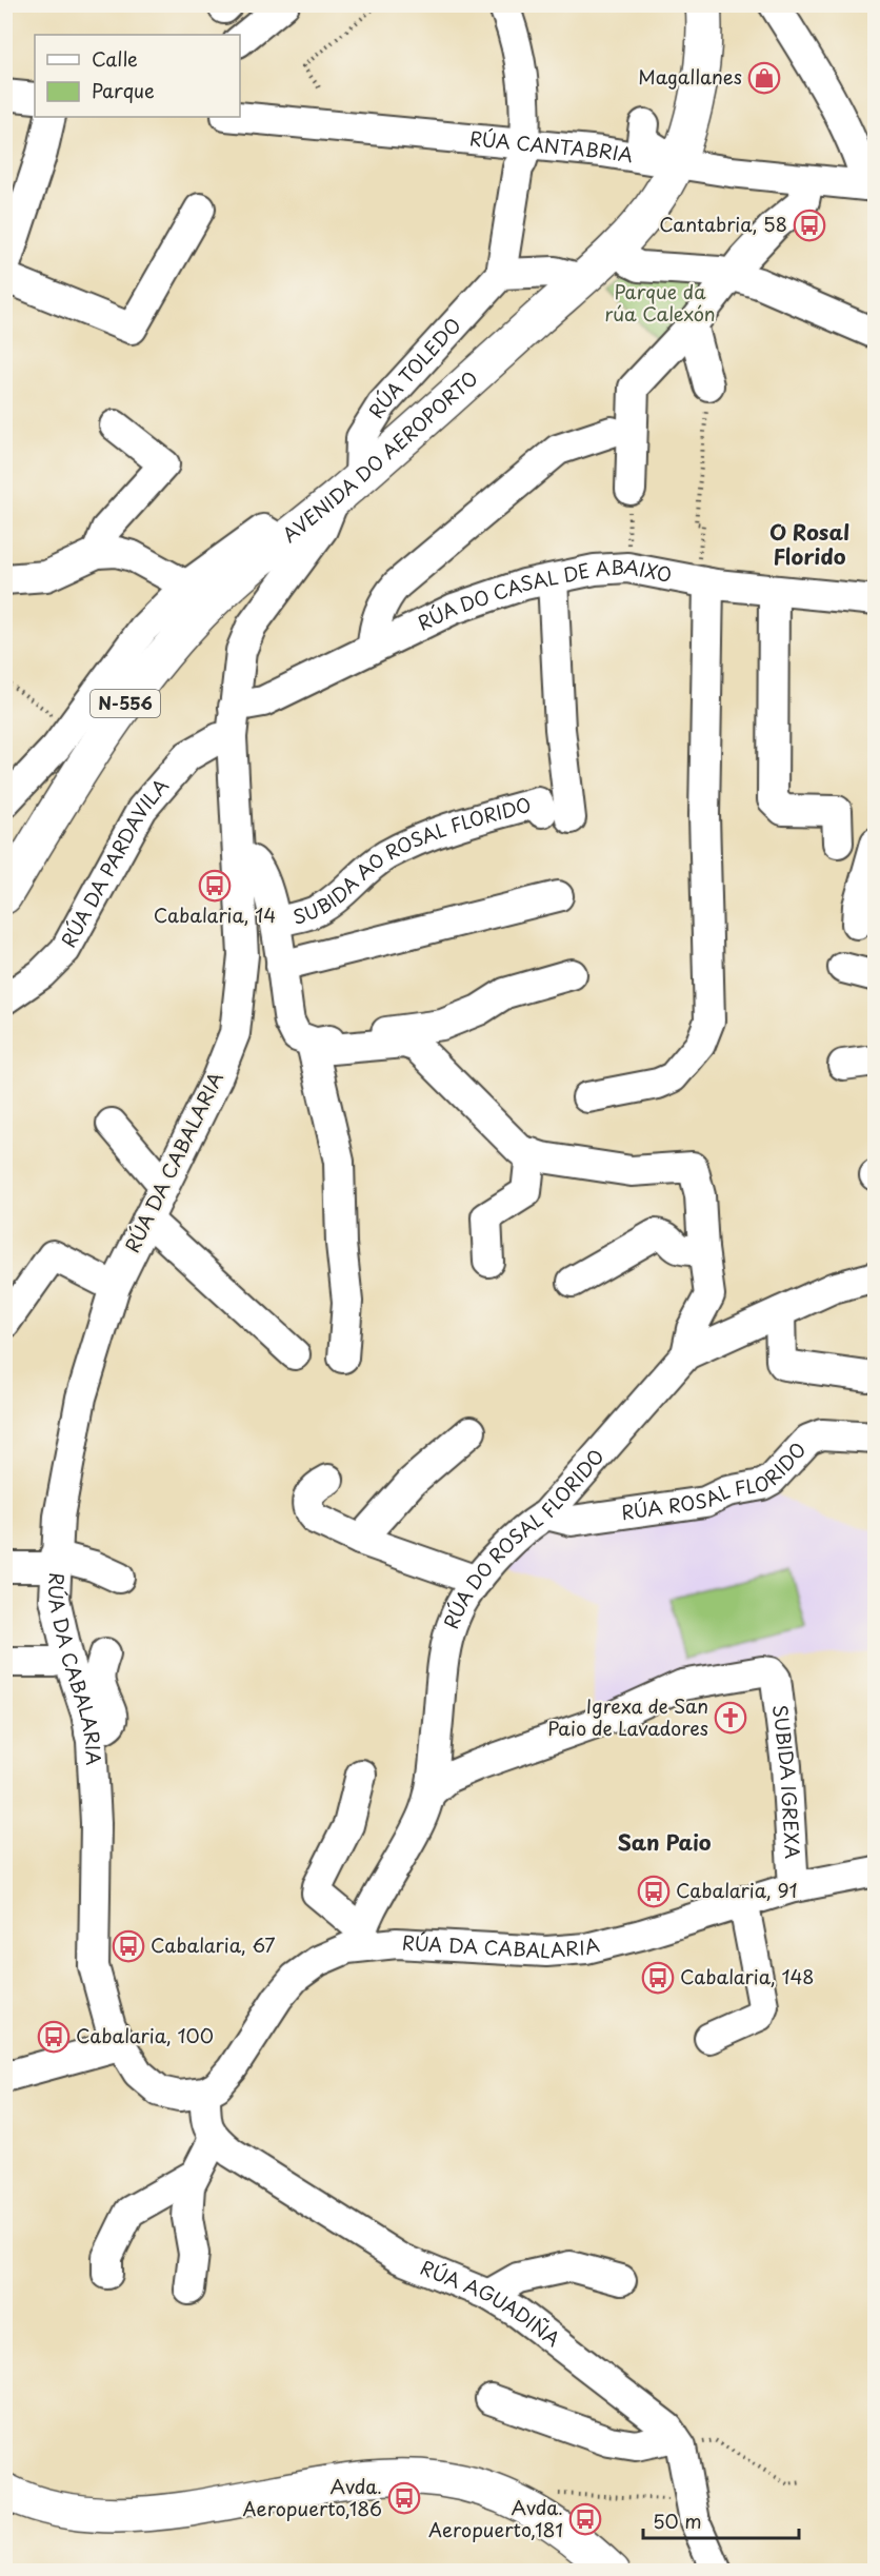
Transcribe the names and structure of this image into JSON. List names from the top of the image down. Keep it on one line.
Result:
{"streets":{"main road":["AVENIDA DO AEROPORTO","N-556"],"street":["RÚA CANTABRIA","RÚA TOLEDO","RÚA DO CASAL DE ABAIXO","SUBIDA AO ROSAL FLORIDO","RÚA DA PARDAVILA","RÚA DA CABALARIA","RÚA ROSAL FLORIDO","RÚA DO ROSAL FLORIDO","SUBIDA IGREXA","RÚA AGUADIÑA"]},"crossings":[["RÚA CANTABRIA","AVENIDA DO AEROPORTO"],["RÚA TOLEDO","AVENIDA DO AEROPORTO"],["AVENIDA DO AEROPORTO","RÚA DA CABALARIA"],["RÚA DO CASAL DE ABAIXO","RÚA DA CABALARIA"],["SUBIDA AO ROSAL FLORIDO","RÚA DA CABALARIA"],["RÚA DA PARDAVILA","RÚA DA CABALARIA"],["RÚA DA CABALARIA","RÚA DO ROSAL FLORIDO"],["RÚA DA CABALARIA","SUBIDA IGREXA"],["RÚA ROSAL FLORIDO","RÚA DO ROSAL FLORIDO"],["RÚA DO ROSAL FLORIDO","SUBIDA IGREXA"]],"districts":["O Rosal Florido","San Paio"],"parks":["Parque da rúa Calexón"],"places":{"shop":["Magallanes"],"bus stop":["Cantabria, 58","Cabalaria, 14","Cabalaria, 91","Cabalaria, 67","Cabalaria, 148","Cabalaria, 100","Avda. Aeropuerto,186","Avda. Aeropuerto,181"],"church":["Igrexa de San Paio de Lavadores"]},"legend":["Calle","Parque"],"scale_bar":"50 m"}
